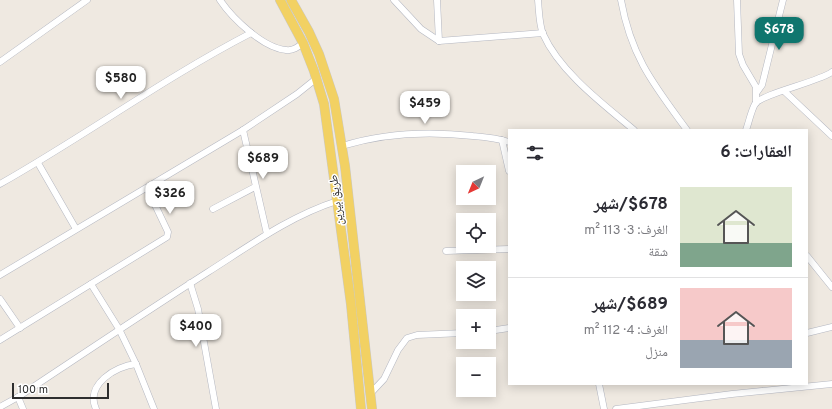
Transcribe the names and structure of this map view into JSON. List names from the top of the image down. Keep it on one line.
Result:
{"streets":{"main road":["طريق بيرين"]},"scale_bar":"100 m","north":"bottom left","page":{"price":["$678","$580","$459","$689","$326","$400"],"heading":"العقارات: 6","map_buttons":["+","−"],"list":[{"name":"$678/شهر","note":"الغرف: 3 · 113 m² · شقة"},{"name":"$689/شهر","note":"الغرف: 4 · 112 m² · منزل"}],"scale":"100 m"}}
